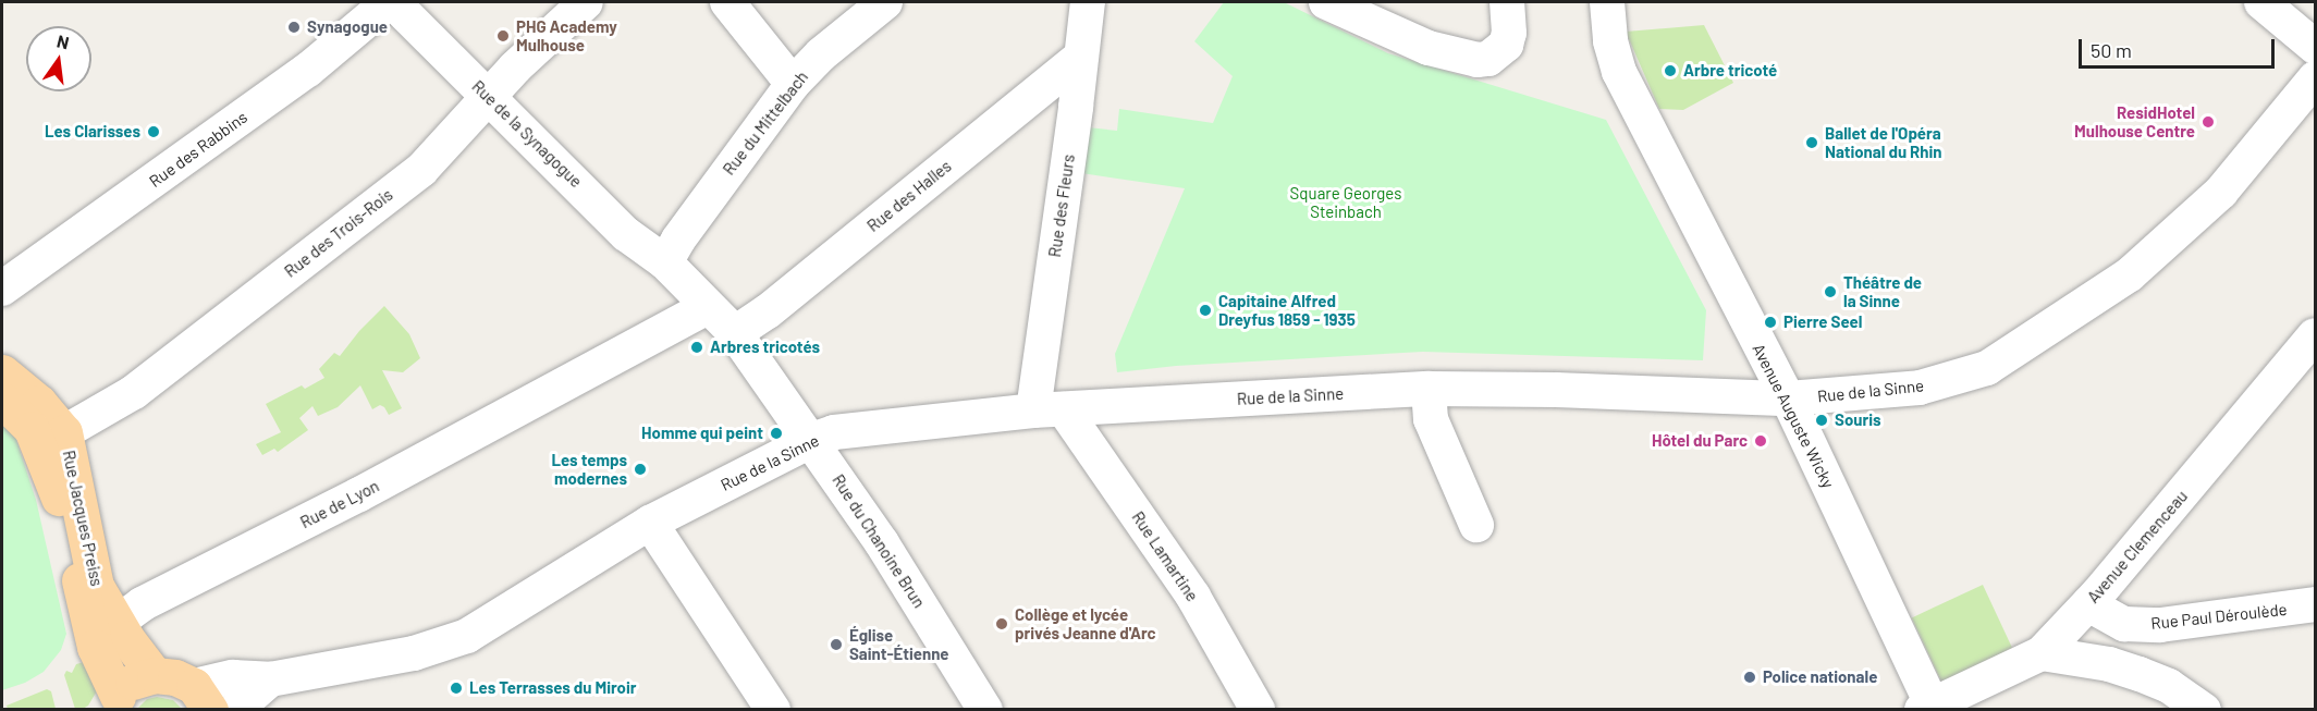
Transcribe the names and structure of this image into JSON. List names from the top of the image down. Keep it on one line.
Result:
{"streets":{"main road":["Rue Jacques Preiss"],"street":["Rue du Mittelbach","Rue de la Synagogue","Rue des Rabbins","Rue des Halles","Rue des Fleurs","Rue des Trois-Rois","Rue de la Sinne","Avenue Auguste Wicky","Rue de Lyon","Rue du Chanoine Brun","Avenue Clemenceau","Rue Lamartine","Rue Paul Déroulède"]},"crossings":[["Rue du Mittelbach","Rue de la Synagogue"],["Rue de la Synagogue","Rue des Rabbins"],["Rue de la Synagogue","Rue des Halles"],["Rue de la Synagogue","Rue des Trois-Rois"],["Rue de la Synagogue","Rue de Lyon"],["Rue de la Synagogue","Rue du Chanoine Brun"],["Rue des Halles","Rue des Fleurs"],["Rue des Halles","Rue du Chanoine Brun"],["Rue des Fleurs","Rue de la Sinne"],["Rue des Fleurs","Rue Lamartine"],["Rue des Trois-Rois","Rue Jacques Preiss"],["Rue de la Sinne","Avenue Auguste Wicky"],["Rue de la Sinne","Rue du Chanoine Brun"],["Rue de la Sinne","Rue Lamartine"],["Avenue Auguste Wicky","Avenue Clemenceau"],["Rue de Lyon","Rue Jacques Preiss"],["Avenue Clemenceau","Rue Paul Déroulède"]],"parks":["Square Georges Steinbach"],"places":["Synagogue","PHG Academy Mulhouse","Arbre tricoté","ResidHotel Mulhouse Centre","Les Clarisses","Ballet de l'Opéra National du Rhin","Théâtre de la Sinne","Capitaine Alfred Dreyfus 1859 - 1935","Pierre Seel","Arbres tricotés","Souris","Homme qui peint","Hôtel du Parc","Les temps modernes","Collège et lycée privés Jeanne d'Arc","Église Saint-Étienne","Police nationale","Les Terrasses du Miroir"],"scale_bar":"50 m","north":"top"}
